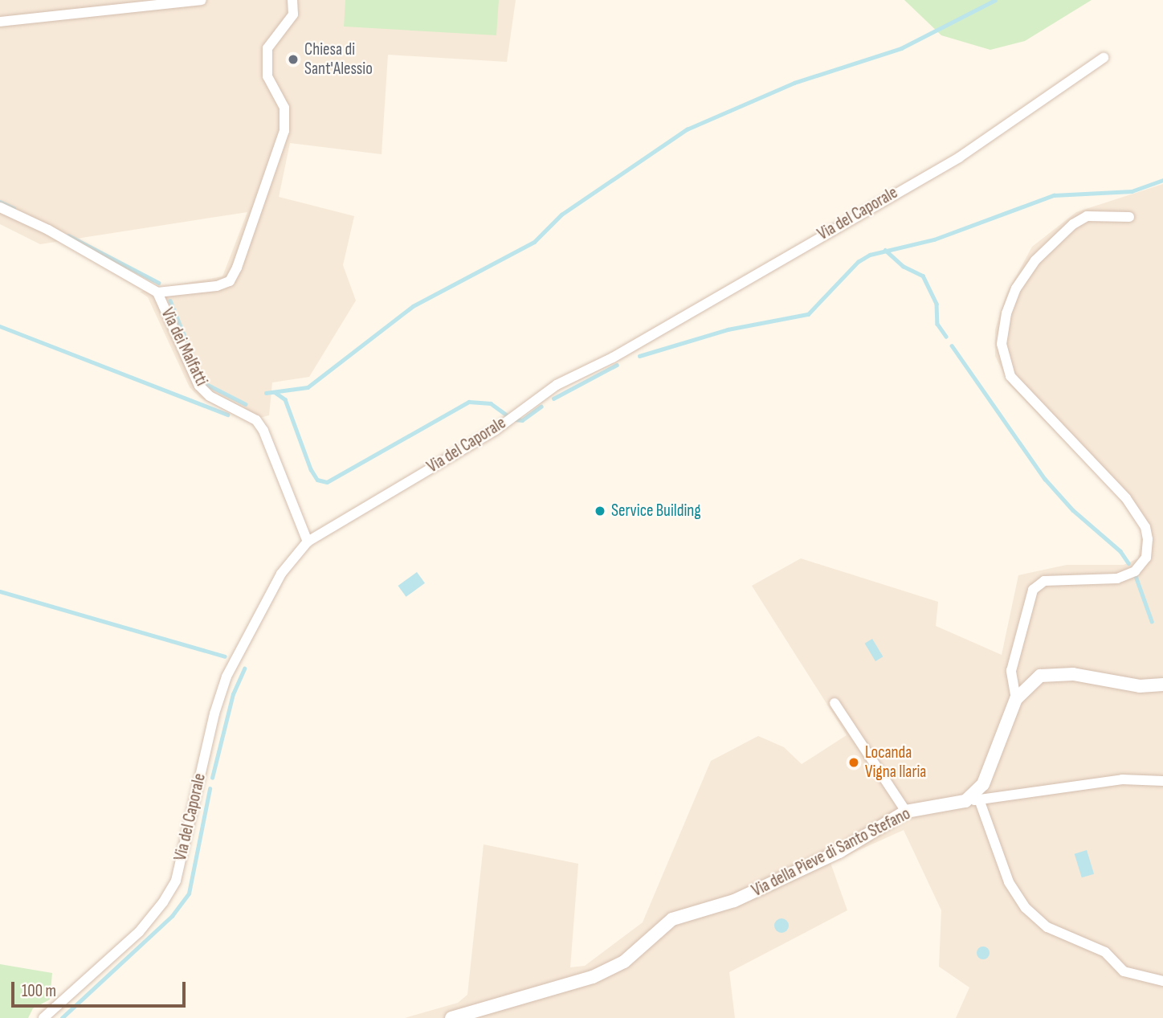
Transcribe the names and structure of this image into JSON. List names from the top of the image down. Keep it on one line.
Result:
{"streets":{"street":["Via del Caporale","Via dei Malfatti","Via della Pieve di Santo Stefano"]},"crossings":[["Via del Caporale","Via dei Malfatti"]],"places":["Chiesa di Sant'Alessio","Service Building","Locanda Vigna Ilaria"],"scale_bar":"100 m"}
